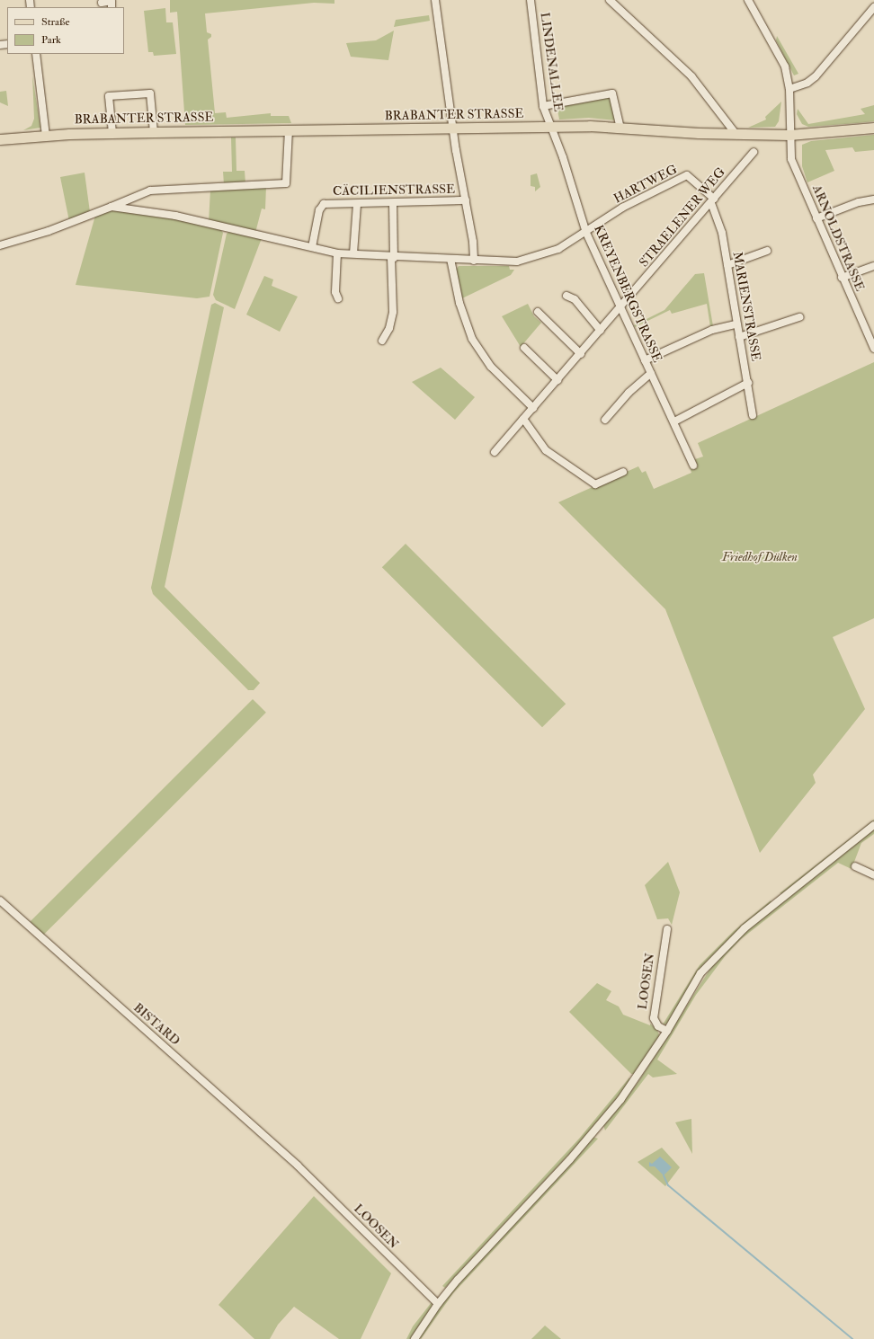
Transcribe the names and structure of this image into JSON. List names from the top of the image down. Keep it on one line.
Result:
{"streets":{"main road":["BRABANTER STRASSE"],"street":["LINDENALLEE","HARTWEG","CÄCILIENSTRASSE","STRAELENER WEG","ARNOLDSTRASSE","KREYENBERGSTRASSE","MARIENSTRASSE","LOOSEN","BISTARD"]},"crossings":[["LINDENALLEE","BRABANTER STRASSE"],["LINDENALLEE","KREYENBERGSTRASSE"],["BRABANTER STRASSE","ARNOLDSTRASSE"],["BRABANTER STRASSE","KREYENBERGSTRASSE"],["HARTWEG","STRAELENER WEG"],["HARTWEG","KREYENBERGSTRASSE"],["HARTWEG","MARIENSTRASSE"],["STRAELENER WEG","KREYENBERGSTRASSE"],["STRAELENER WEG","MARIENSTRASSE"],["LOOSEN","BISTARD"]],"parks":["Friedhof Dülken"],"legend":["Straße","Park"]}
